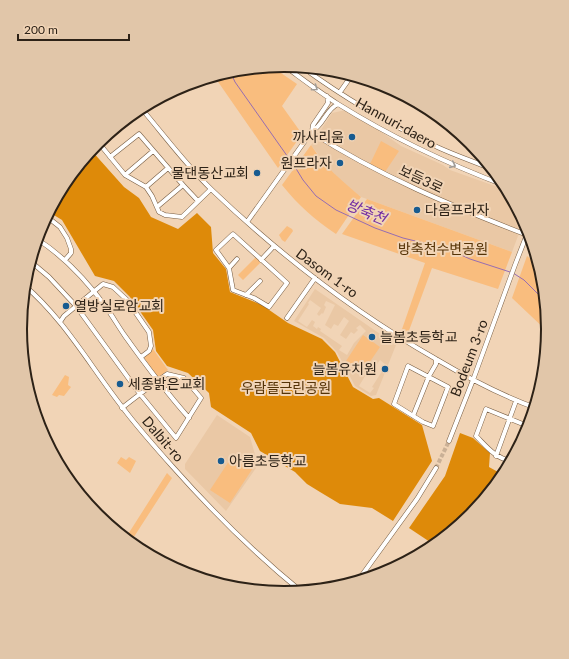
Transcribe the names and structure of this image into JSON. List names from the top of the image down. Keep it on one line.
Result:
{"streets":{"street":["Hannuri-daero","보듬3로","Dasom 1-ro","Bodeum 3-ro","Dalbit-ro"]},"crossings":[["Dasom 1-ro","Bodeum 3-ro"]],"water":["방축천"],"parks":["방축천수변공원","우람뜰근린공원"],"places":["까사리움","원프라자","물댄동산교회","다옴프라자","열방실로암교회","늘봄초등학교","늘봄유치원","세종밝은교회","아름초등학교"],"scale_bar":"200 m"}
